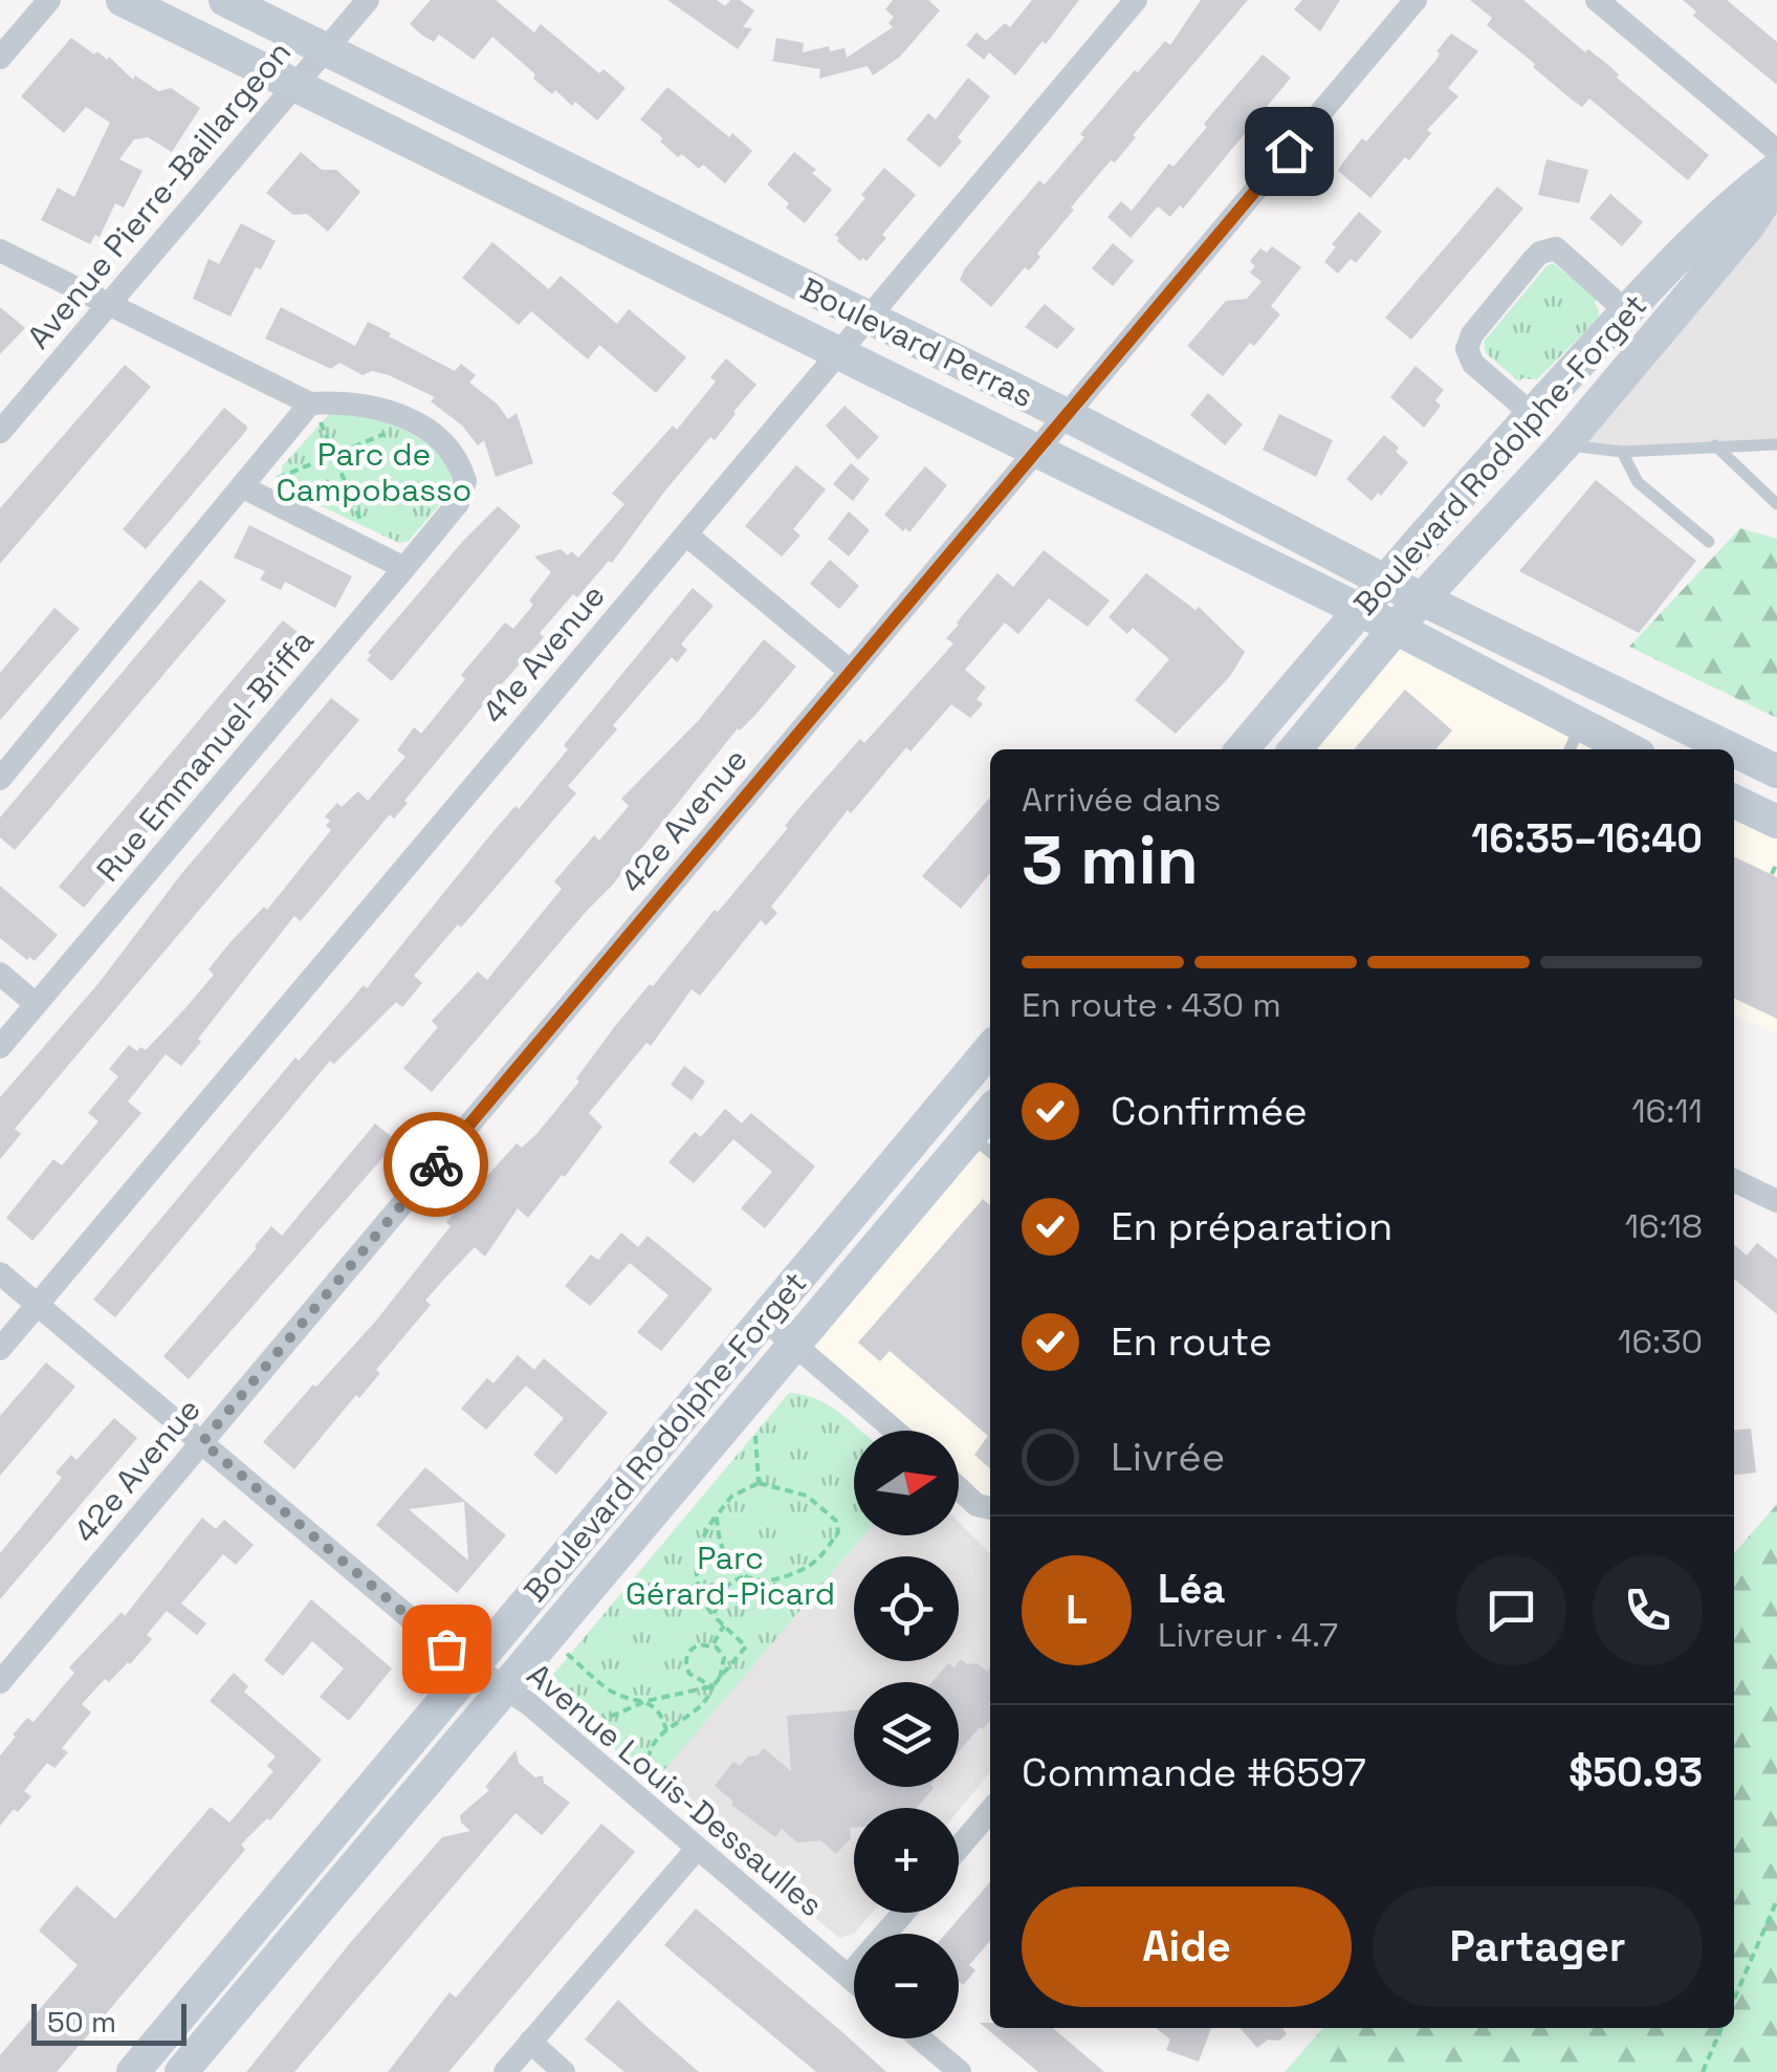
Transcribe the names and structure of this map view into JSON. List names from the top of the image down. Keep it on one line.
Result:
{"streets":{"street":["Avenue Pierre-Baillargeon","Boulevard Perras","Boulevard Rodolphe-Forget","41e Avenue","Rue Emmanuel-Briffa","42e Avenue","Avenue Louis-Dessaulles"]},"crossings":[["Avenue Pierre-Baillargeon","Boulevard Perras"],["Boulevard Perras","Boulevard Rodolphe-Forget"],["Boulevard Perras","41e Avenue"],["Boulevard Perras","42e Avenue"],["Boulevard Rodolphe-Forget","Avenue Louis-Dessaulles"],["41e Avenue","Avenue Louis-Dessaulles"],["42e Avenue","Avenue Louis-Dessaulles"]],"parks":["Parc de Campobasso","Parc Gérard-Picard"],"scale_bar":"50 m","north":"right","page":{"heading":["3 min","Arrivée dans","16:35–16:40"],"panel":["Léa","Livreur · 4.7","Commande #6597","$50.93"],"bar":"En route · 430 m","list":[["Confirmée","16:11"],["En préparation","16:18"],["En route","16:30"],"Livrée"],"map_buttons":["+","−"],"round":"L","buttons":["Aide","Partager"],"scale":"50 m"}}
